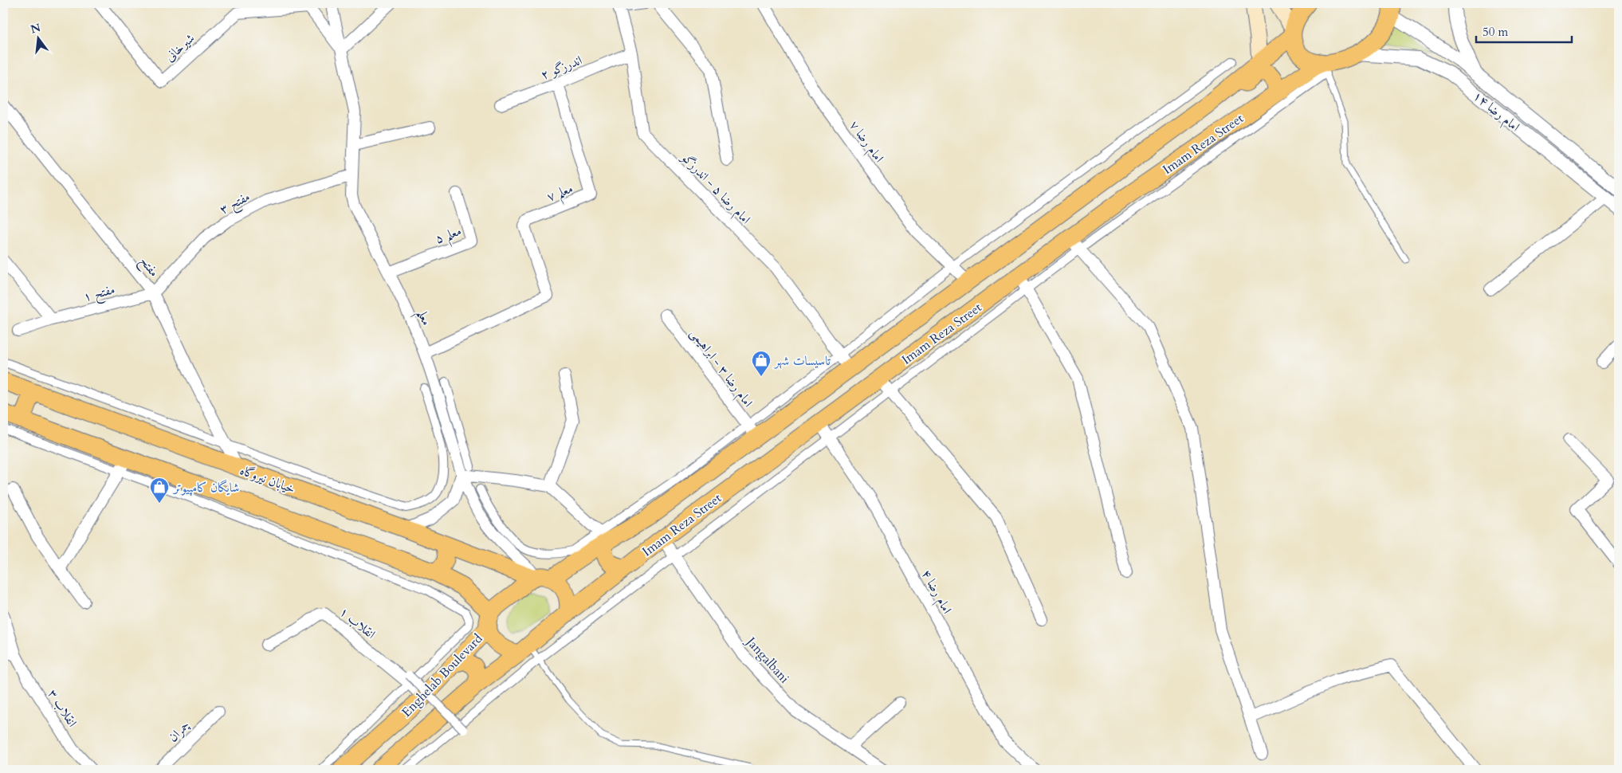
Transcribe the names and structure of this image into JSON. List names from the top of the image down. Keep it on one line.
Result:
{"streets":{"main road":["Imam Reza Street","خیابان نیروگاه","Enghelab Boulevard"],"street":["شیرخانی","اندرزگو ۲","امام رضا ۱۴","امام رضا ۷","امام رضا ۵ - اندرزگو","معلم ۷","مفتح ۳","معلم ۵","مفتح","مفتح ۱","معلم","امام رضا ۳ - ابراهیمی","امام رضا ۴","انقلاب ۱","Jangalbani","انقلاب ۳","چمران"]},"crossings":[["اندرزگو ۲","امام رضا ۵ - اندرزگو"],["اندرزگو ۲","معلم ۷"],["امام رضا ۷","Imam Reza Street"],["Imam Reza Street","امام رضا ۵ - اندرزگو"],["Imam Reza Street","معلم"],["Imam Reza Street","امام رضا ۳ - ابراهیمی"],["Imam Reza Street","خیابان نیروگاه"],["Imam Reza Street","امام رضا ۴"],["Imam Reza Street","Jangalbani"],["Imam Reza Street","Enghelab Boulevard"],["معلم ۷","معلم"],["مفتح ۳","مفتح"],["مفتح ۳","مفتح ۱"],["مفتح ۳","معلم"],["معلم ۵","معلم"],["مفتح","مفتح ۱"],["مفتح","خیابان نیروگاه"],["معلم","خیابان نیروگاه"],["معلم","Enghelab Boulevard"],["خیابان نیروگاه","Enghelab Boulevard"],["انقلاب ۱","Enghelab Boulevard"]],"places":{"shop":["تاسیسات شهر","شایگان کامپیوتر"]},"scale_bar":"50 m","north":"top"}
